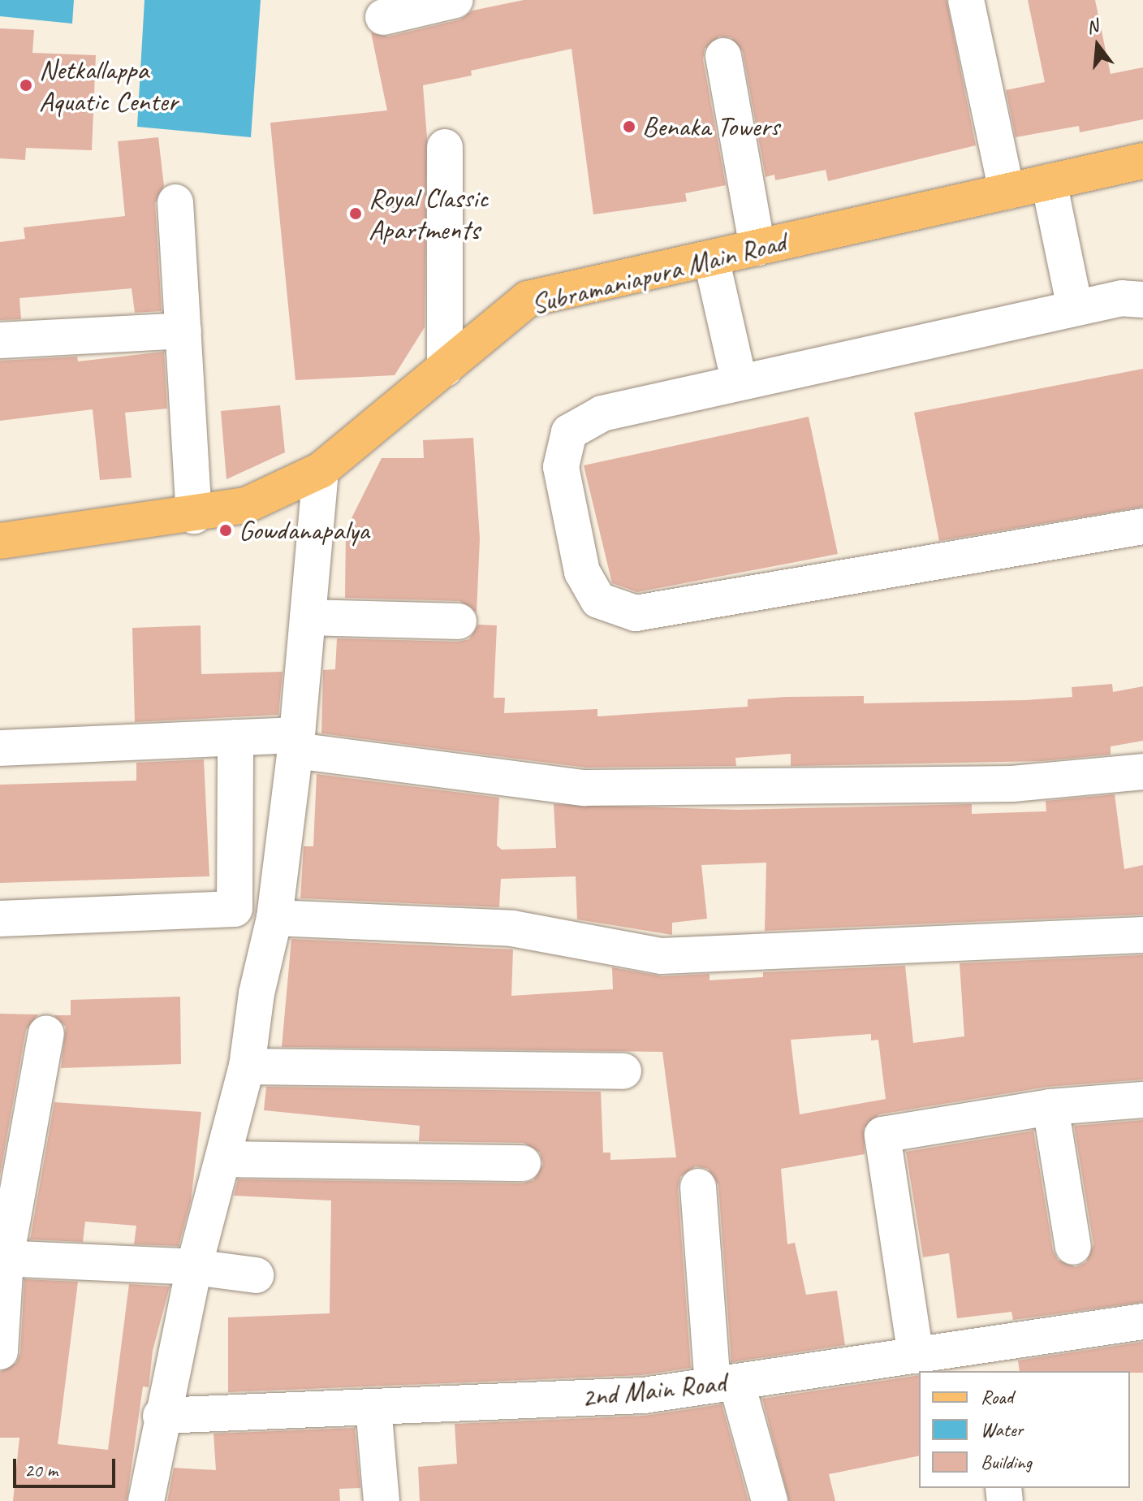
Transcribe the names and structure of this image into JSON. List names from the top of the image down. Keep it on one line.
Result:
{"streets":{"main road":["Subramaniapura Main Road"],"street":["2nd Main Road"]},"places":["Netkallappa Aquatic Center","Benaka Towers","Royal Classic Apartments","Gowdanapalya"],"legend":["Road","Water","Building"],"scale_bar":"20 m","north":"top"}
